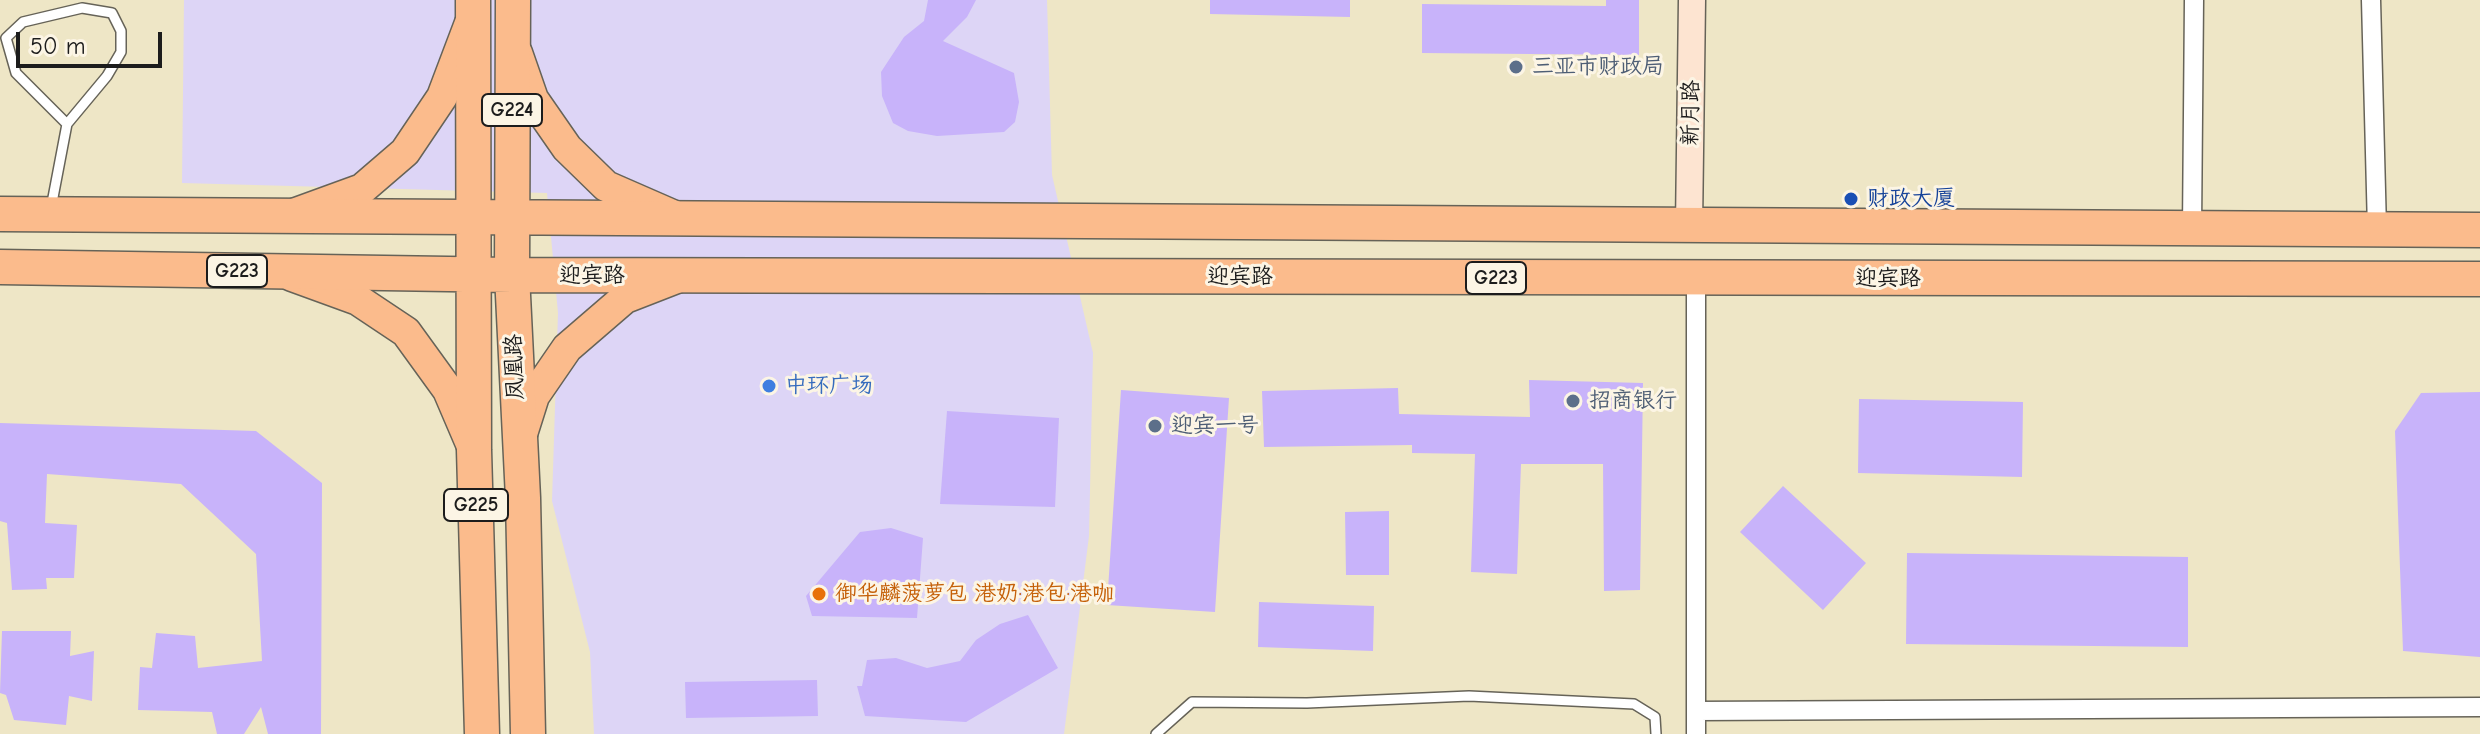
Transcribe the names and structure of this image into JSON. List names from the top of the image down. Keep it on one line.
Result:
{"streets":{"highway":["G224","G223","迎宾路","凤凰路","G225"],"street":["新月路"]},"crossings":[["迎宾路","凤凰路"]],"places":["三亚市财政局","财政大厦","中环广场","招商银行","迎宾一号","御华麟菠萝包 港奶·港包·港咖"],"scale_bar":"50 m"}
